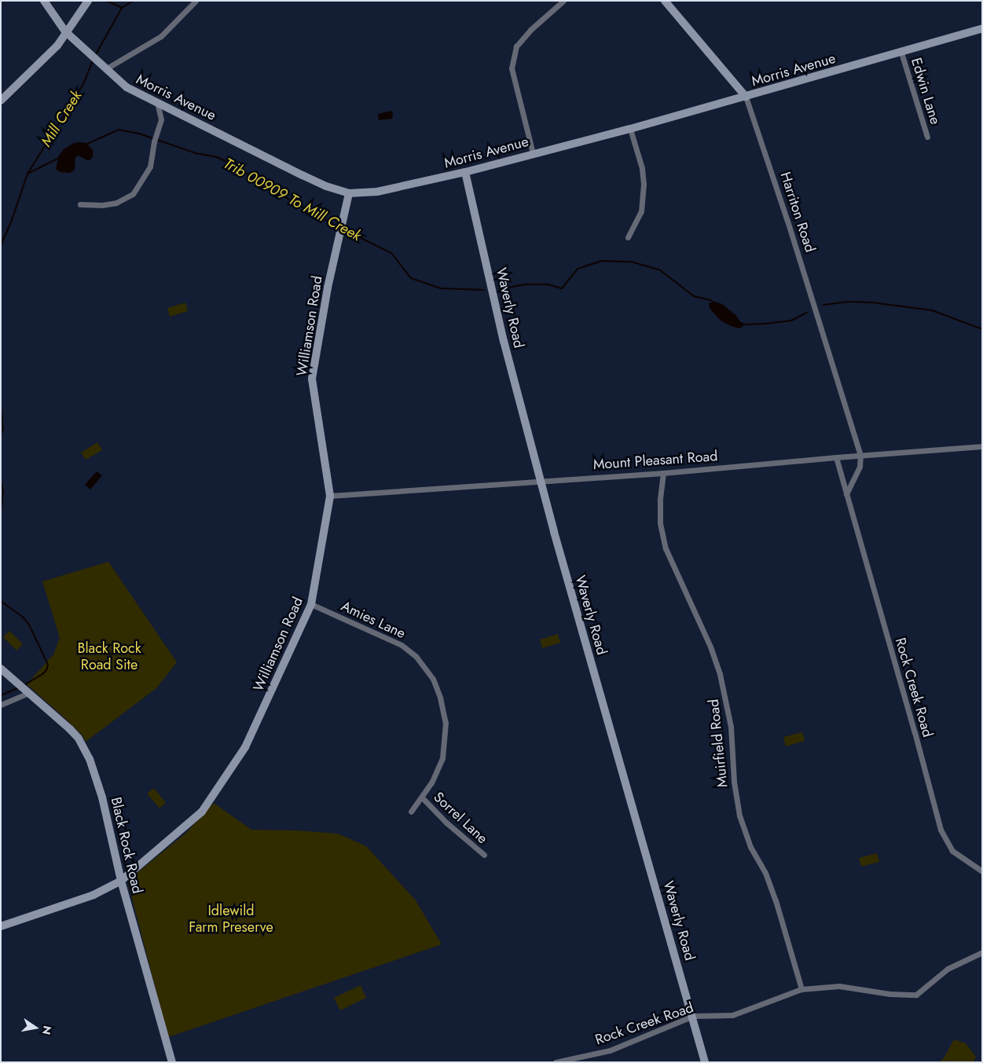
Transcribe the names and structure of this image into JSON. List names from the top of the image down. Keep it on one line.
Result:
{"streets":{"street":["Morris Avenue","Edwin Lane","Harriton Road","Waverly Road","Williamson Road","Mount Pleasant Road","Amies Lane","Rock Creek Road","Muirfield Road","Sorrel Lane","Black Rock Road"]},"crossings":[["Morris Avenue","Edwin Lane"],["Morris Avenue","Harriton Road"],["Morris Avenue","Waverly Road"],["Morris Avenue","Williamson Road"],["Harriton Road","Mount Pleasant Road"],["Waverly Road","Mount Pleasant Road"],["Waverly Road","Rock Creek Road"],["Williamson Road","Mount Pleasant Road"],["Williamson Road","Amies Lane"],["Williamson Road","Black Rock Road"],["Mount Pleasant Road","Rock Creek Road"],["Mount Pleasant Road","Muirfield Road"],["Amies Lane","Sorrel Lane"],["Rock Creek Road","Muirfield Road"]],"water":["Mill Creek","Trib 00909 To Mill Creek"],"parks":["Black Rock Road Site","Idlewild Farm Preserve"],"north":"right"}
